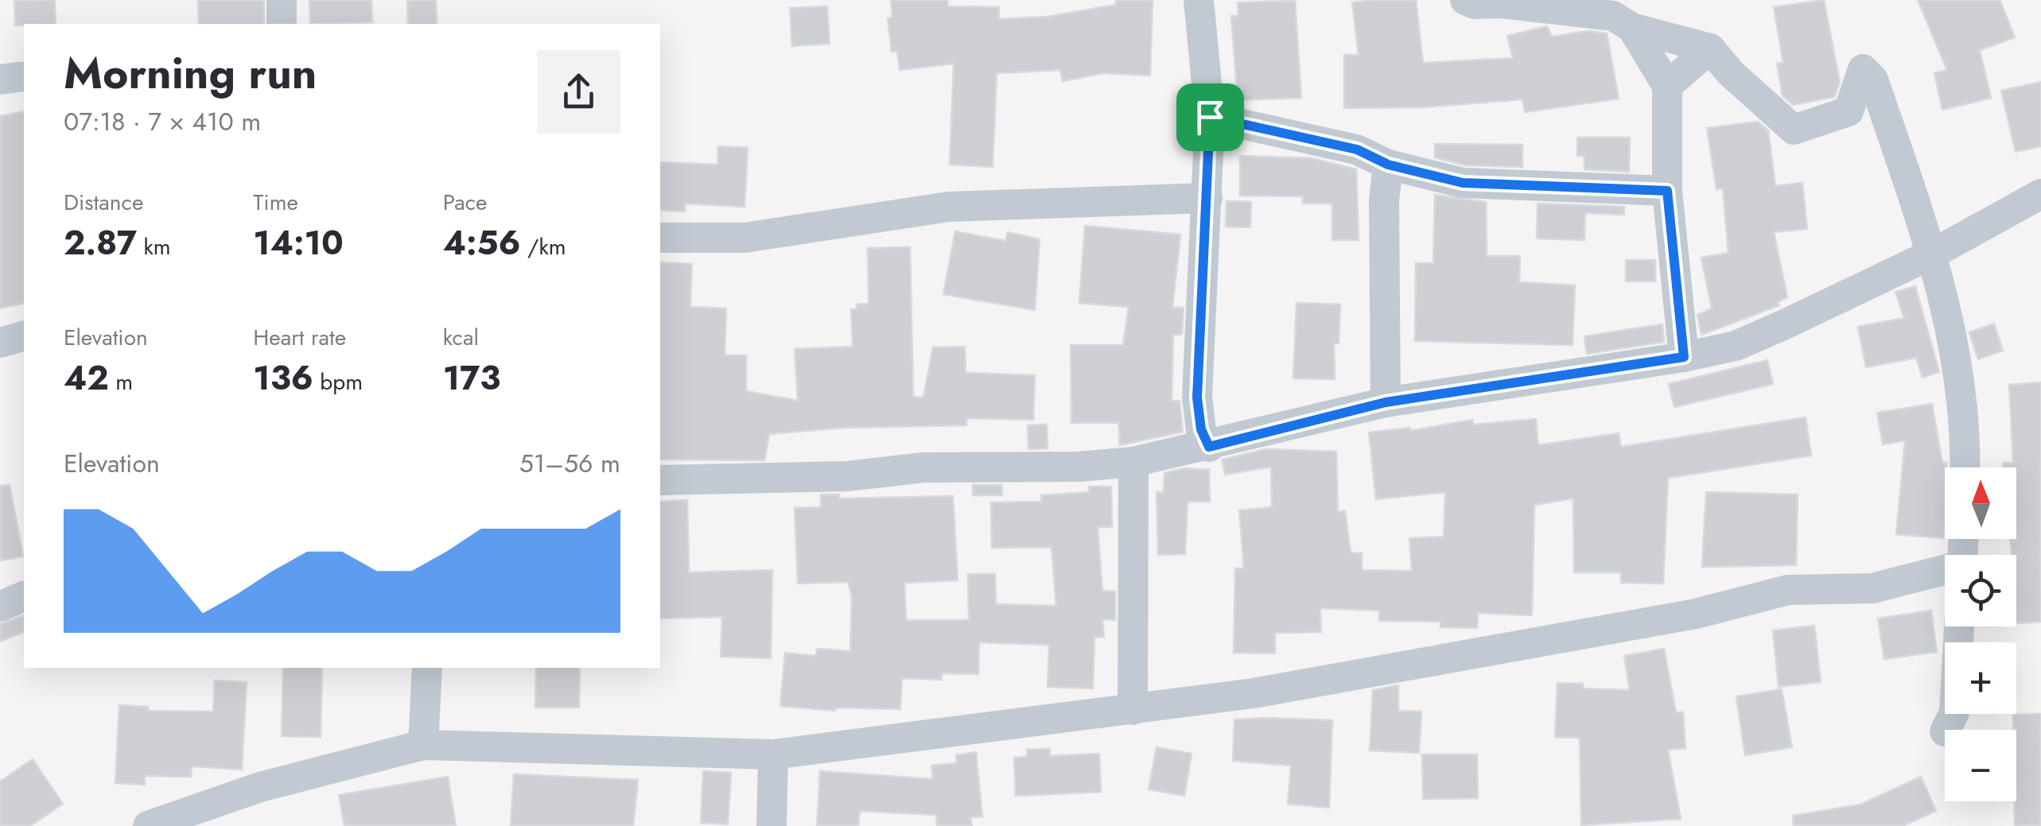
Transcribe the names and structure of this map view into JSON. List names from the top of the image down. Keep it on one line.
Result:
{"north":"top","page":{"heading":["Morning run","07:18 · 7 × 410 m"],"stats":[["Distance","2.87 km"],["Time","14:10"],["Pace","4:56 /km"],["Elevation","42 m"],["Heart rate","136 bpm"],["kcal","173"]],"chart":["Elevation","51–56 m"],"map_buttons":["+","−"]}}
